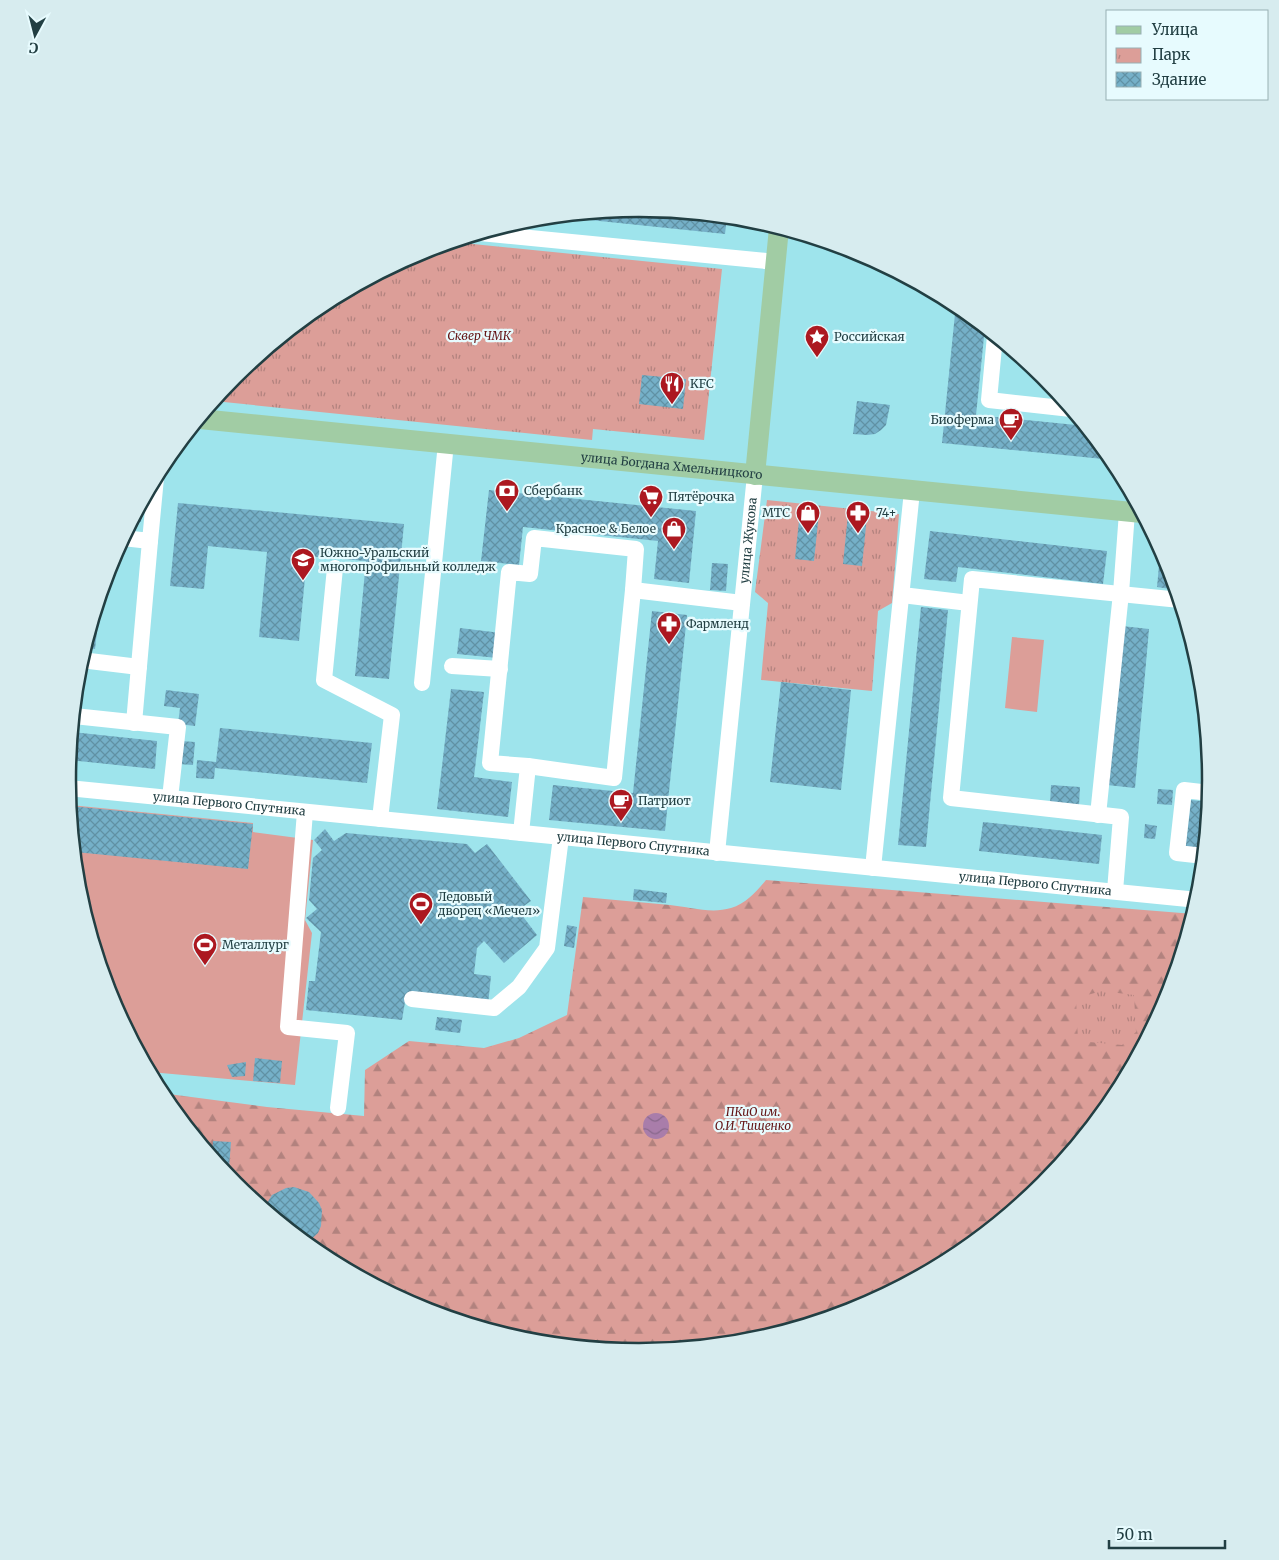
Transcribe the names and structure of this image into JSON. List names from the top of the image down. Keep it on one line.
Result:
{"streets":{"main road":["улица Богдана Хмельницкого","улица Жукова"],"street":["улица Первого Спутника"]},"crossings":[["улица Богдана Хмельницкого","улица Жукова"],["улица Жукова","улица Первого Спутника"]],"parks":["Сквер ЧМК","ПКиО им. О.И. Тищенко"],"places":{"place":["Российская"],"restaurant":["KFC"],"cafe":["Биоферма","Патриот"],"bank":["Сбербанк"],"supermarket":["Пятёрочка"],"shop":["МТС","Красное & Белое"],"pharmacy":["74+","Фармленд"],"school or university":["Южно-Уральский многопрофильный колледж"],"sports":["Ледовый дворец «Мечел»","Металлург"]},"legend":["Улица","Парк","Здание"],"scale_bar":"50 m","north":"bottom"}
